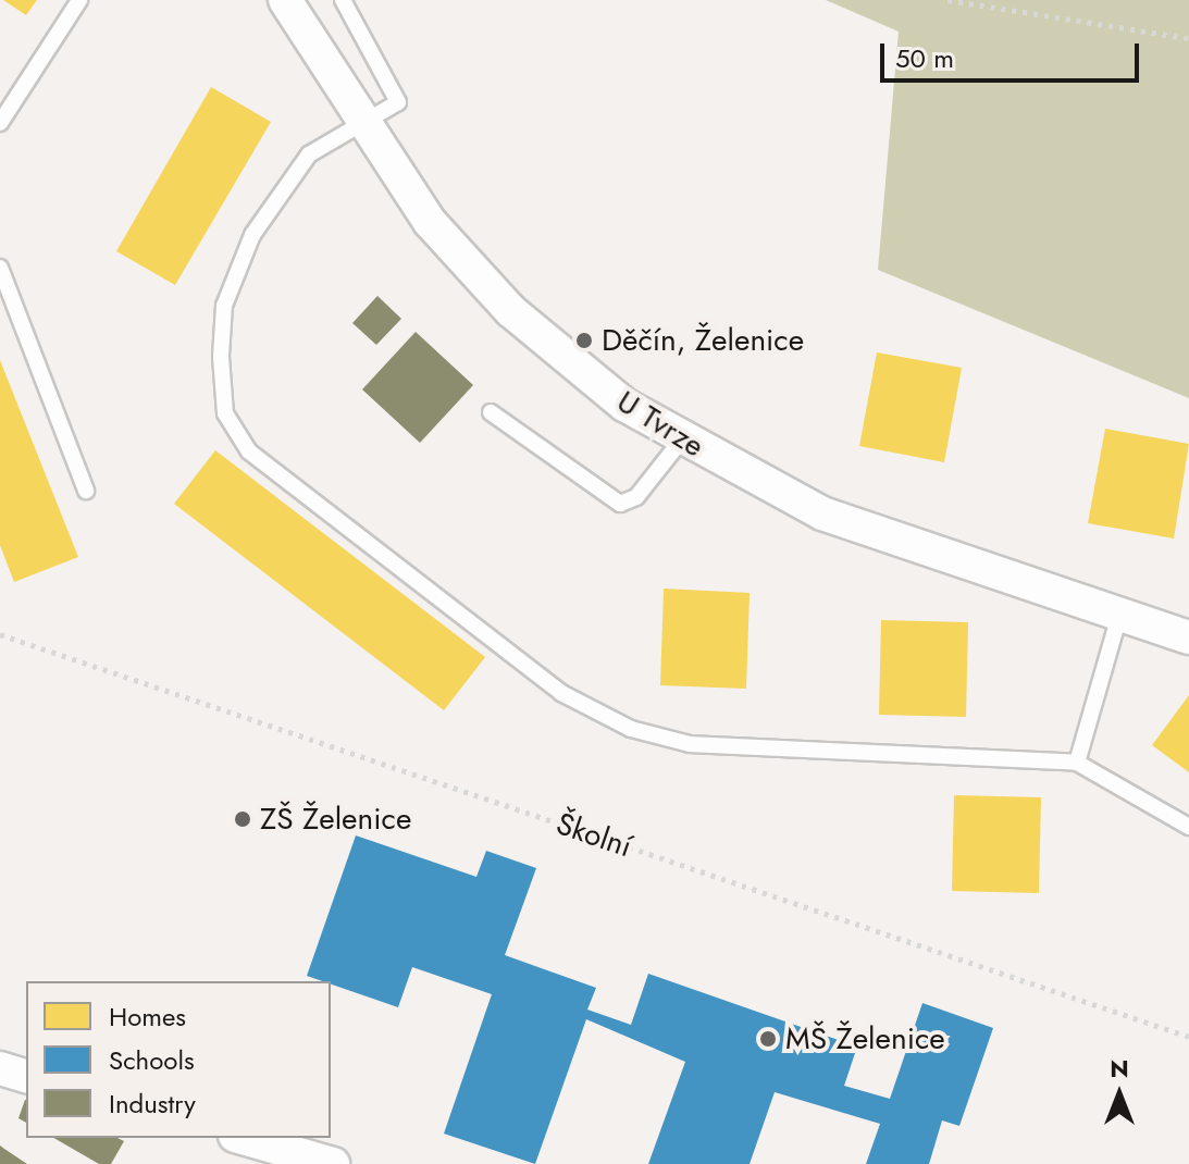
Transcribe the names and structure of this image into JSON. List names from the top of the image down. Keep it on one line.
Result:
{"streets":{"street":["U Tvrze"],"path":["Školní"]},"places":["Děčín, Želenice","ZŠ Želenice","MŠ Želenice"],"legend":["Homes","Schools","Industry"],"scale_bar":"50 m","north":"top"}
